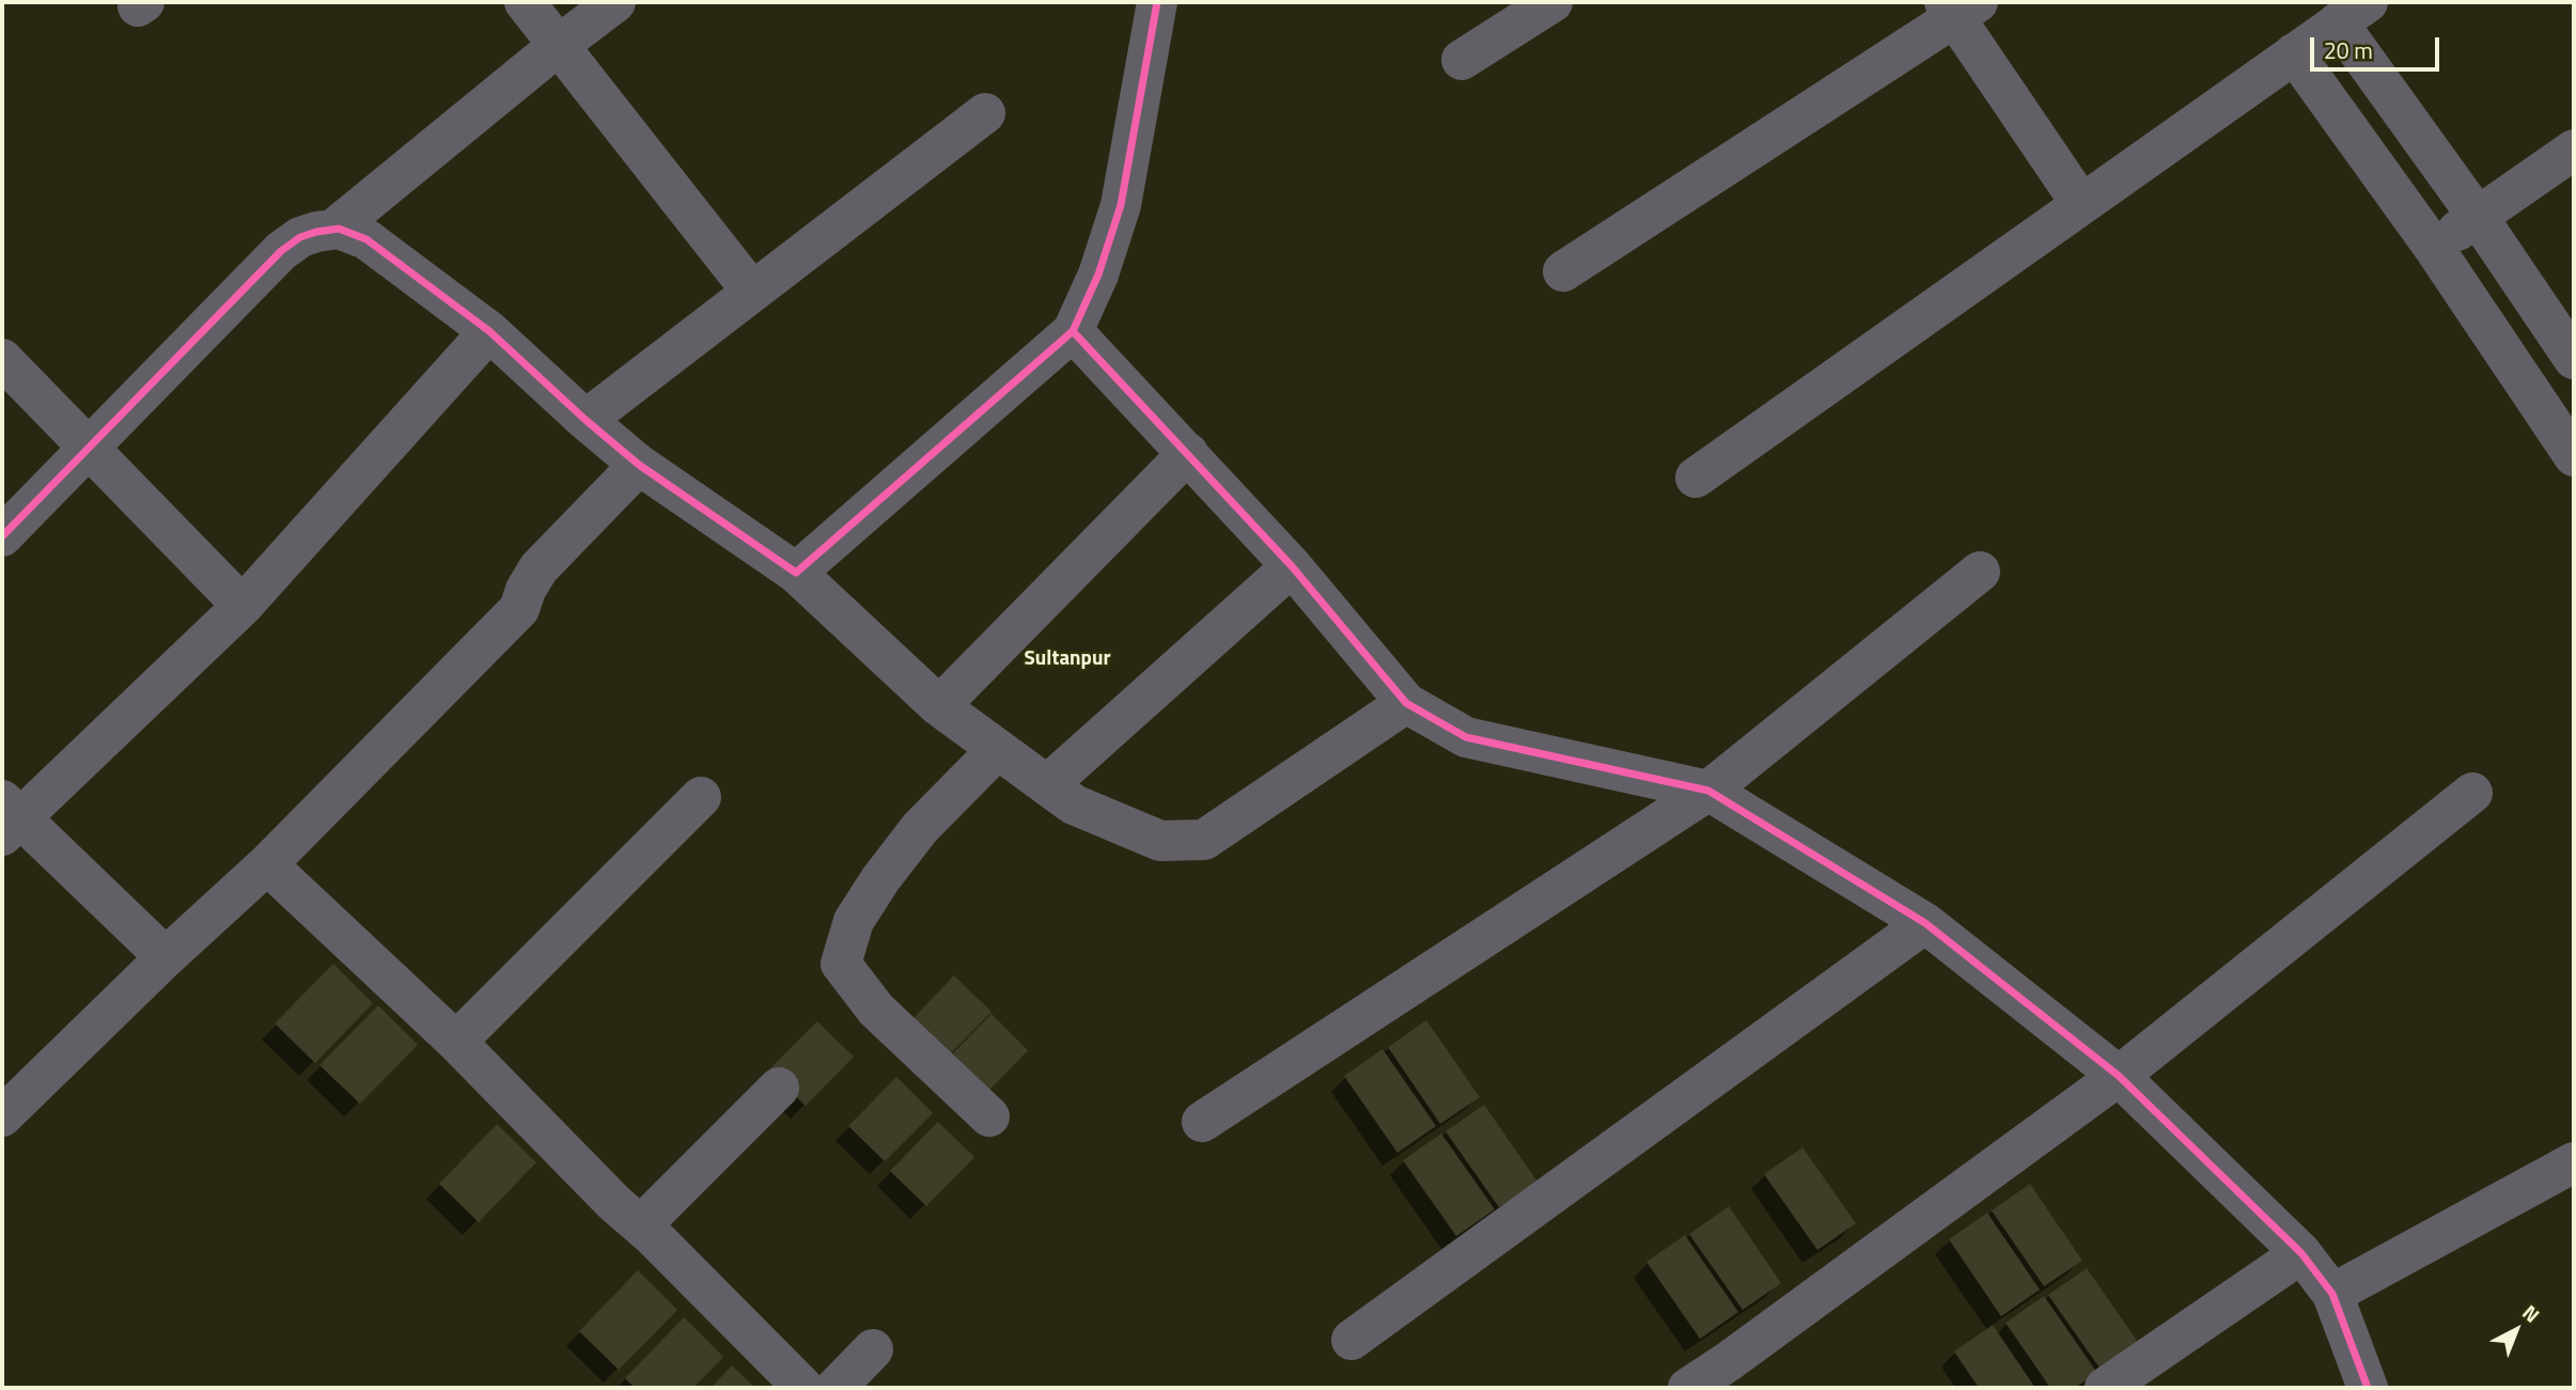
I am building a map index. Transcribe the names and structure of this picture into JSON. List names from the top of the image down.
{
  "districts": ["Sultanpur"],
  "scale_bar": "20 m",
  "north": "top right"
}
